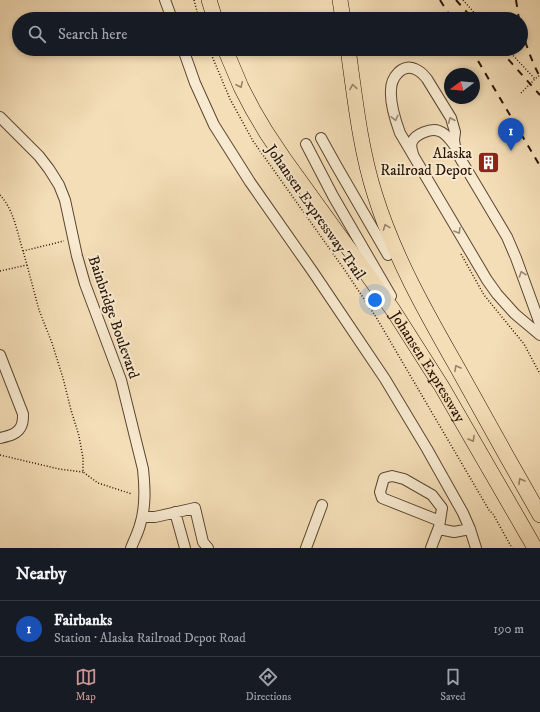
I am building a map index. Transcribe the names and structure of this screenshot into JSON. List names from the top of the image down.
{
  "streets": {
    "highway": ["Johansen Expressway"],
    "street": ["Bainbridge Boulevard"],
    "path": ["Johansen Expressway Trail"]
  },
  "places": {
    "building": ["Alaska Railroad Depot"]
  },
  "north": "left",
  "page": {
    "search": "Search here",
    "pins": "1",
    "heading": "Nearby",
    "list": [
      {
        "mark": "1",
        "name": "Fairbanks",
        "note": "Station · Alaska Railroad Depot Road",
        "value": "190 m"
      }
    ],
    "nav": ["Map", "Directions", "Saved"]
  }
}
